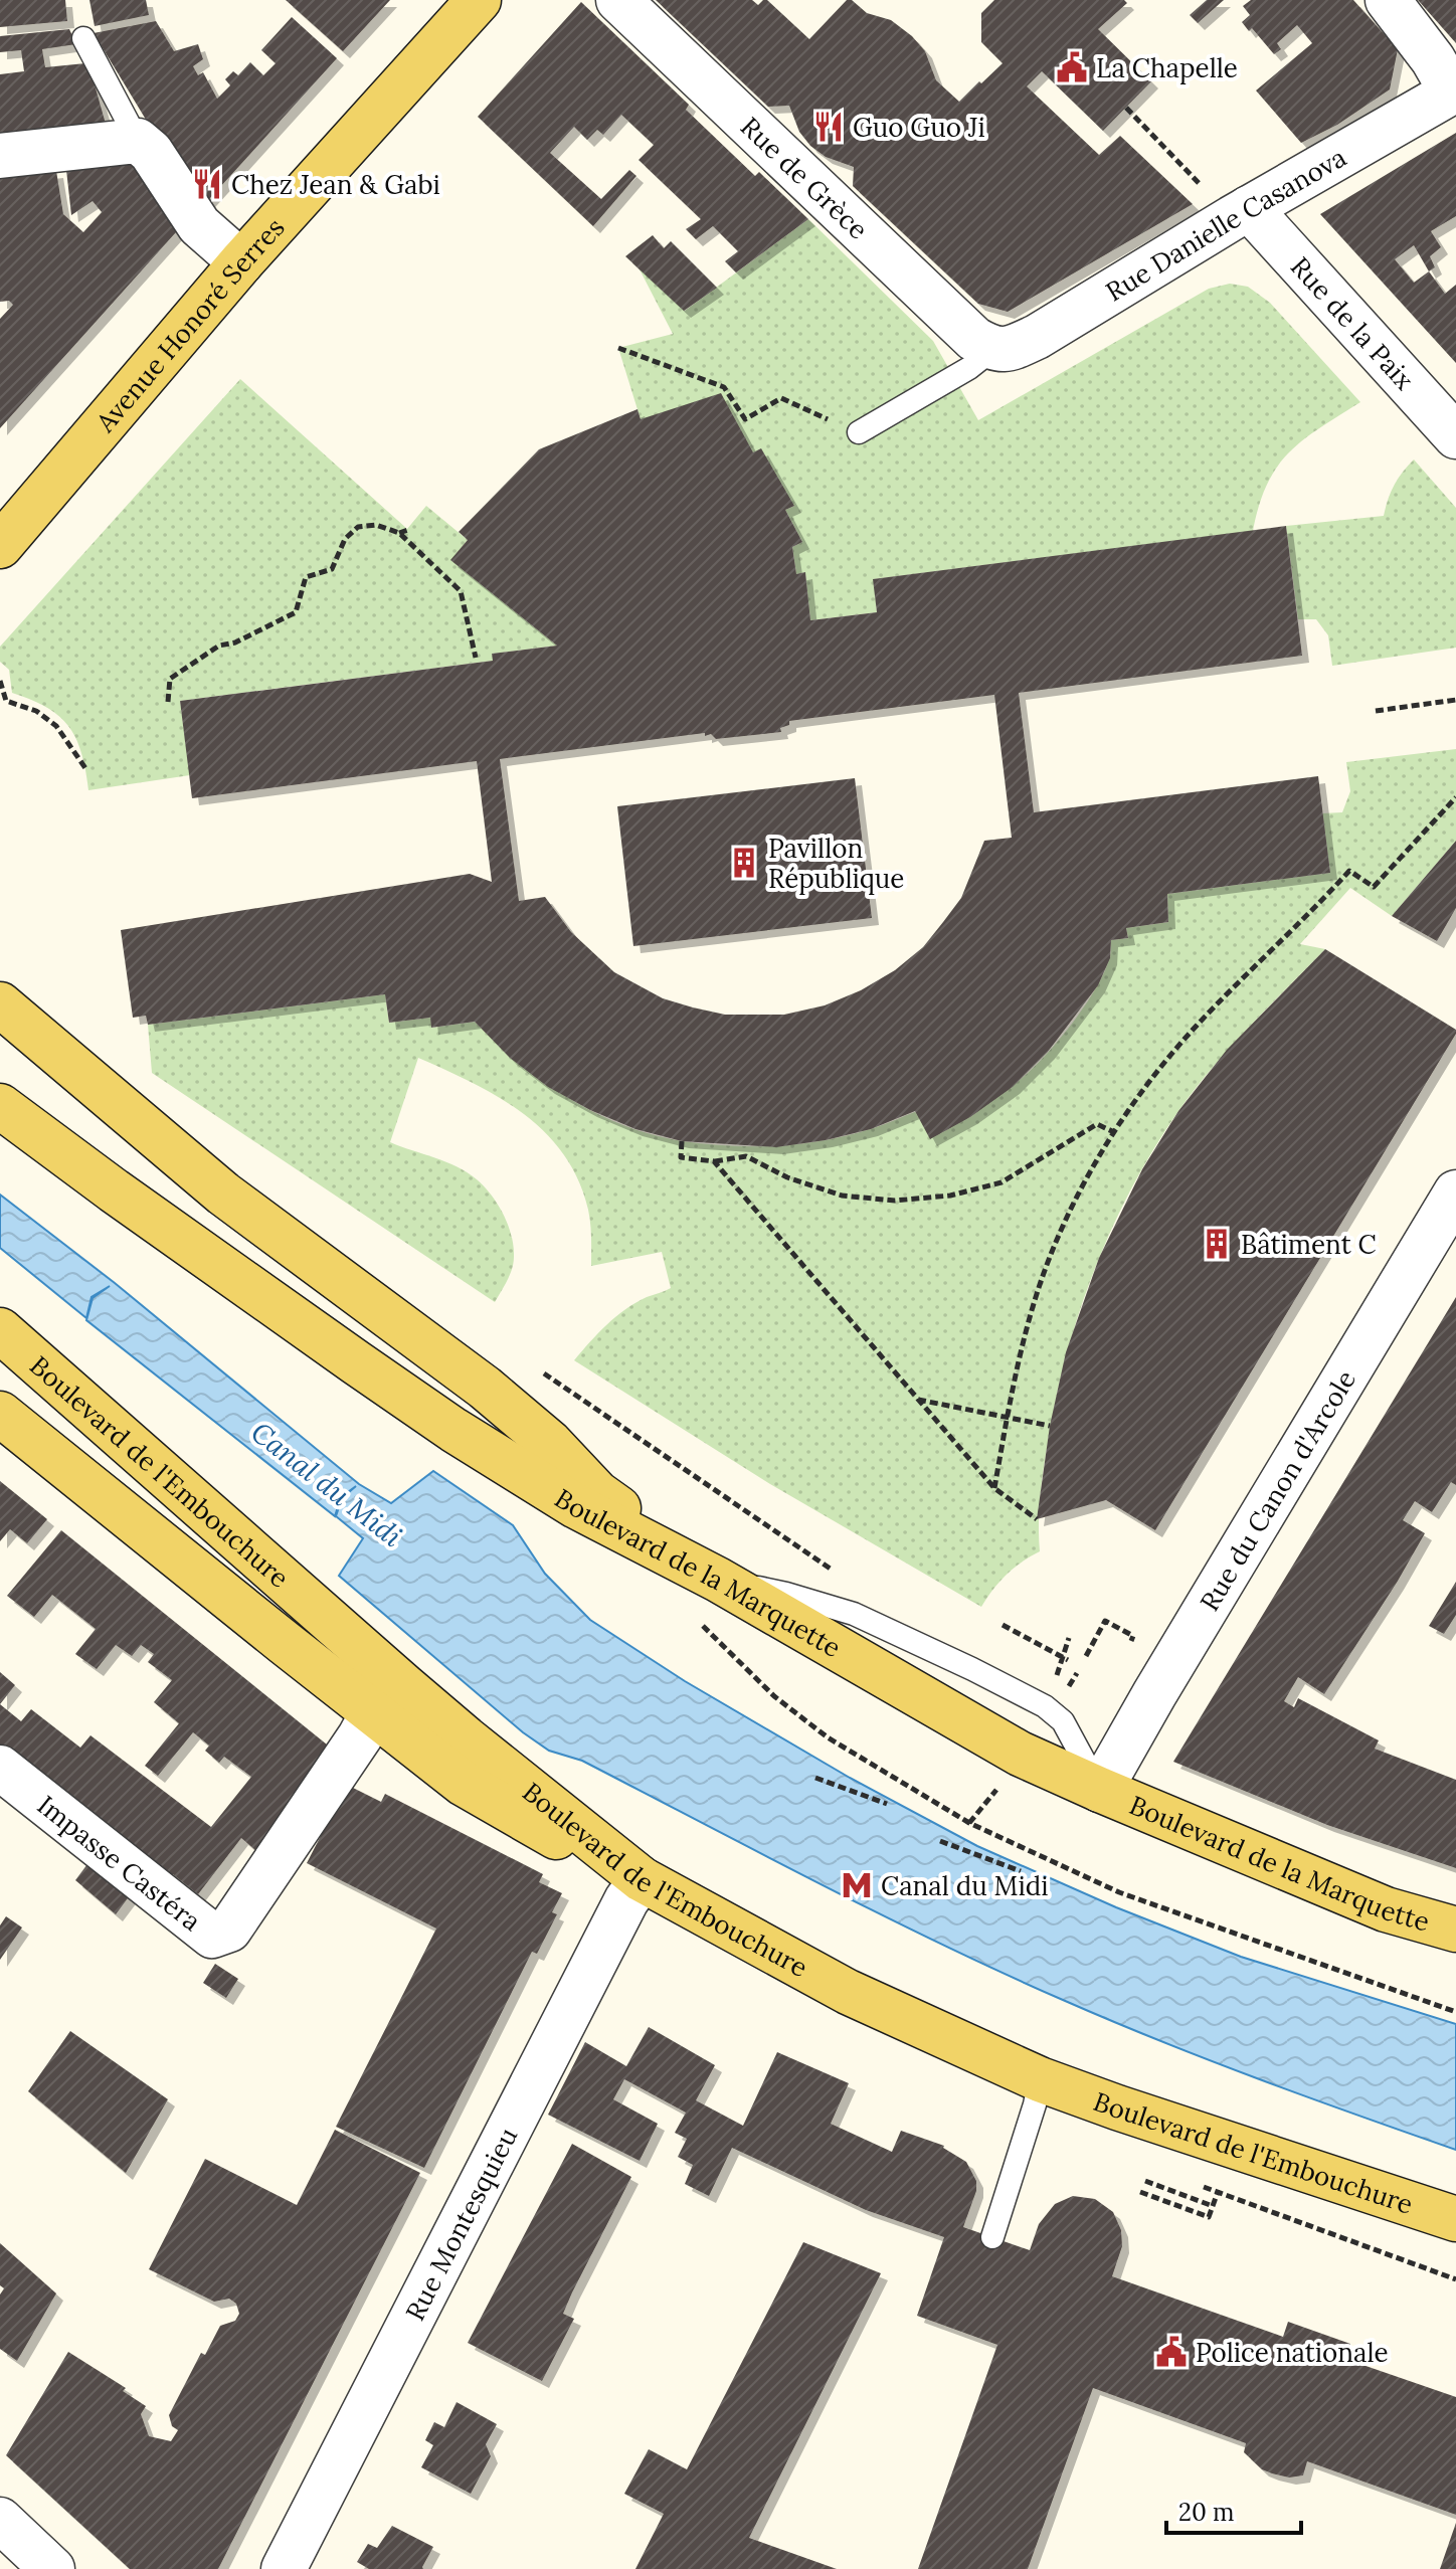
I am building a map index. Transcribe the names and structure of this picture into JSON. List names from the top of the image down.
{
  "streets": {
    "main road": ["Avenue Honoré Serres", "Boulevard de l'Embouchure", "Boulevard de la Marquette"],
    "street": [
      "Rue de Grèce",
      "Rue Danielle Casanova",
      "Rue de la Paix",
      "Rue du Canon d'Arcole",
      "Impasse Castéra",
      "Rue Montesquieu"
    ]
  },
  "crossings": [
    ["Rue de Grèce", "Rue Danielle Casanova"],
    ["Rue Danielle Casanova", "Rue de la Paix"],
    ["Boulevard de l'Embouchure", "Rue Montesquieu"],
    ["Rue du Canon d'Arcole", "Boulevard de la Marquette"]
  ],
  "water": ["Canal du Midi"],
  "places": {
    "public building": ["La Chapelle", "Police nationale"],
    "restaurant": ["Guo Guo Ji", "Chez Jean & Gabi"],
    "building": ["Pavillon République", "Bâtiment C"],
    "metro station": ["Canal du Midi"]
  },
  "scale_bar": "20 m"
}
